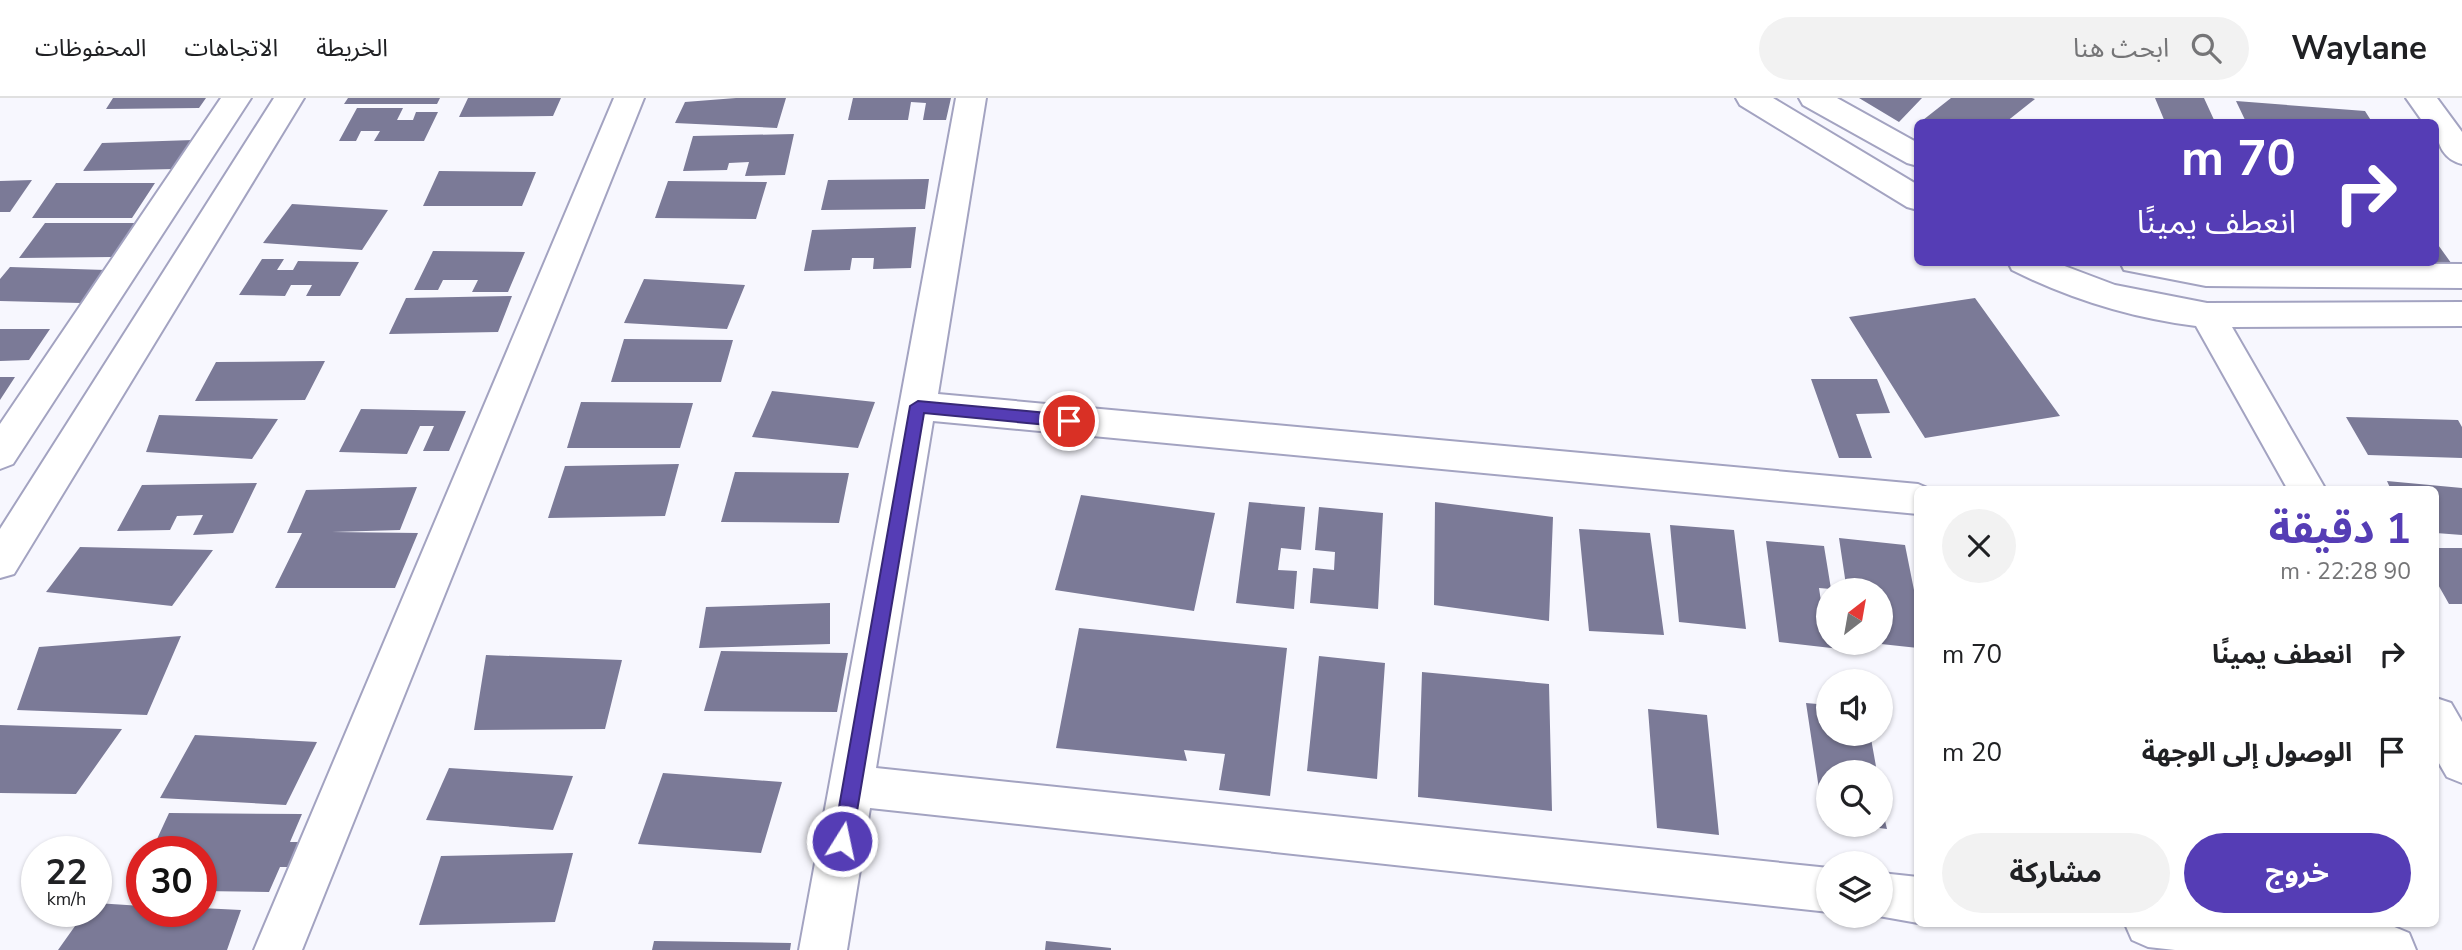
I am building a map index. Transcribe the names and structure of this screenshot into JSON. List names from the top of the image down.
{
  "north": "top right",
  "page": {
    "header": "Waylane",
    "search": "ابحث هنا",
    "nav": ["الخريطة", "الاتجاهات", "المحفوظات"],
    "turn": ["70 m", "انعطف يمينًا"],
    "heading": ["1 دقيقة", "90 m · 22:28"],
    "list": [
      {
        "name": "انعطف يمينًا",
        "value": "70 m"
      },
      {
        "name": "الوصول إلى الوجهة",
        "value": "20 m"
      }
    ],
    "buttons": ["خروج", "مشاركة"],
    "speed": "22 km/h",
    "limit": "30"
  }
}
